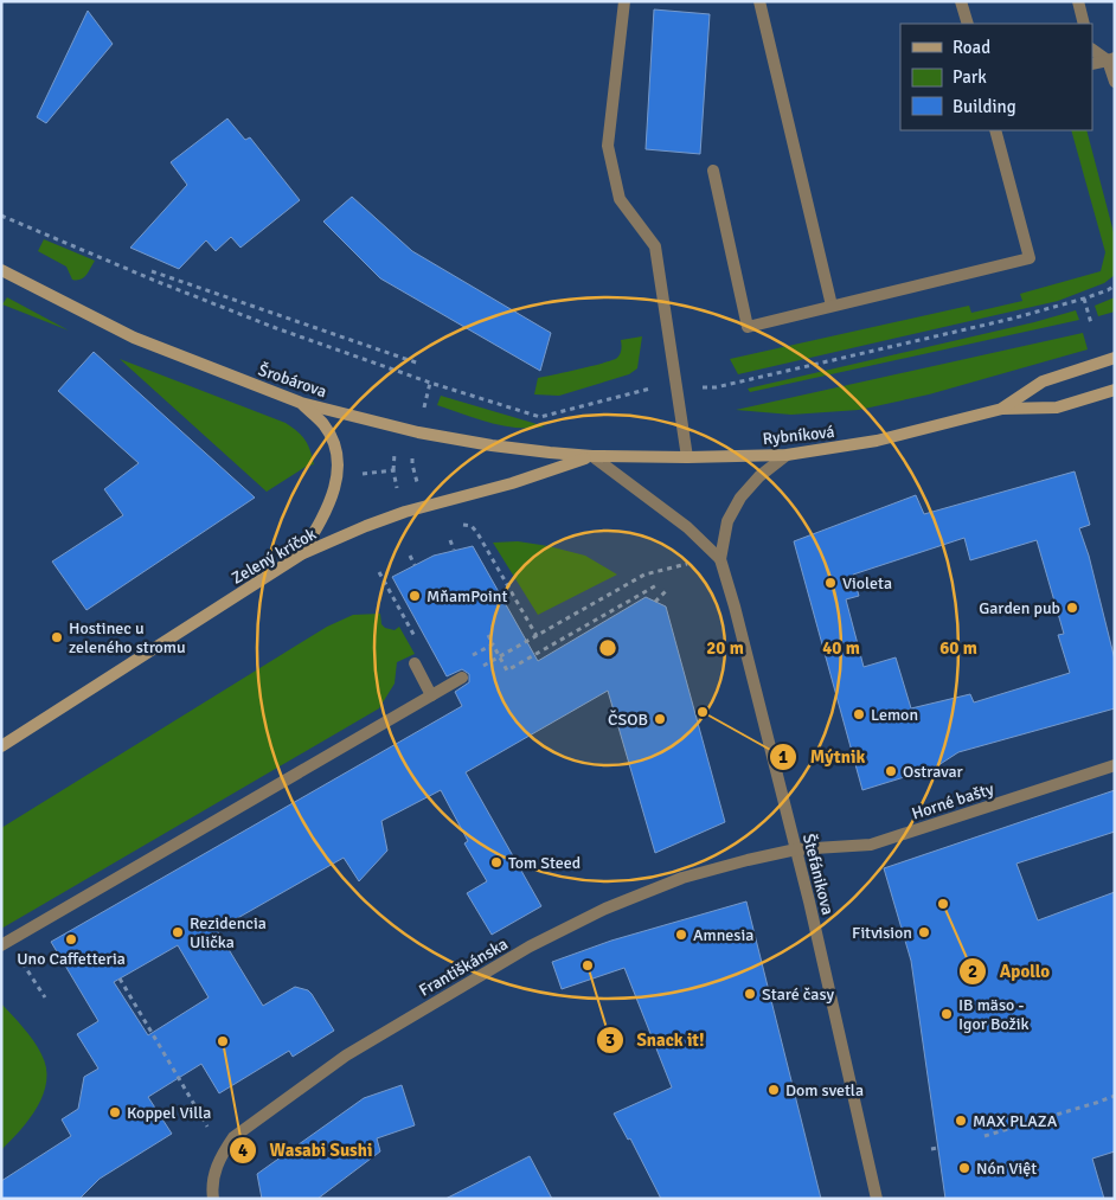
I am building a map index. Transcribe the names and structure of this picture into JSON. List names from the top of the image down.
{
  "streets": {
    "street": [
      "Šrobárova",
      "Rybníková",
      "Zelený kríčok",
      "Horné bašty",
      "Štefánikova",
      "Františkánska"
    ]
  },
  "crossings": [
    ["Šrobárova", "Rybníková"],
    ["Šrobárova", "Zelený kríčok"],
    ["Šrobárova", "Štefánikova"],
    ["Rybníková", "Zelený kríčok"],
    ["Rybníková", "Štefánikova"],
    ["Zelený kríčok", "Štefánikova"],
    ["Horné bašty", "Štefánikova"],
    ["Horné bašty", "Františkánska"],
    ["Štefánikova", "Františkánska"]
  ],
  "places": [
    "Violeta",
    "MňamPoint",
    "Garden pub",
    "Hostinec u zeleného stromu",
    "Mýtnik",
    "Lemon",
    "ČSOB",
    "Ostravar",
    "Tom Steed",
    "Apollo",
    "Rezidencia Ulička",
    "Fitvision",
    "Amnesia",
    "Uno Caffetteria",
    "Snack it!",
    "Staré časy",
    "IB mäso - Igor Božik",
    "Wasabi Sushi",
    "Dom svetla",
    "Koppel Villa",
    "MAX PLAZA",
    "Nón Việt"
  ],
  "legend": ["Road", "Park", "Building"],
  "rings": ["20 m", "40 m", "60 m"]
}
